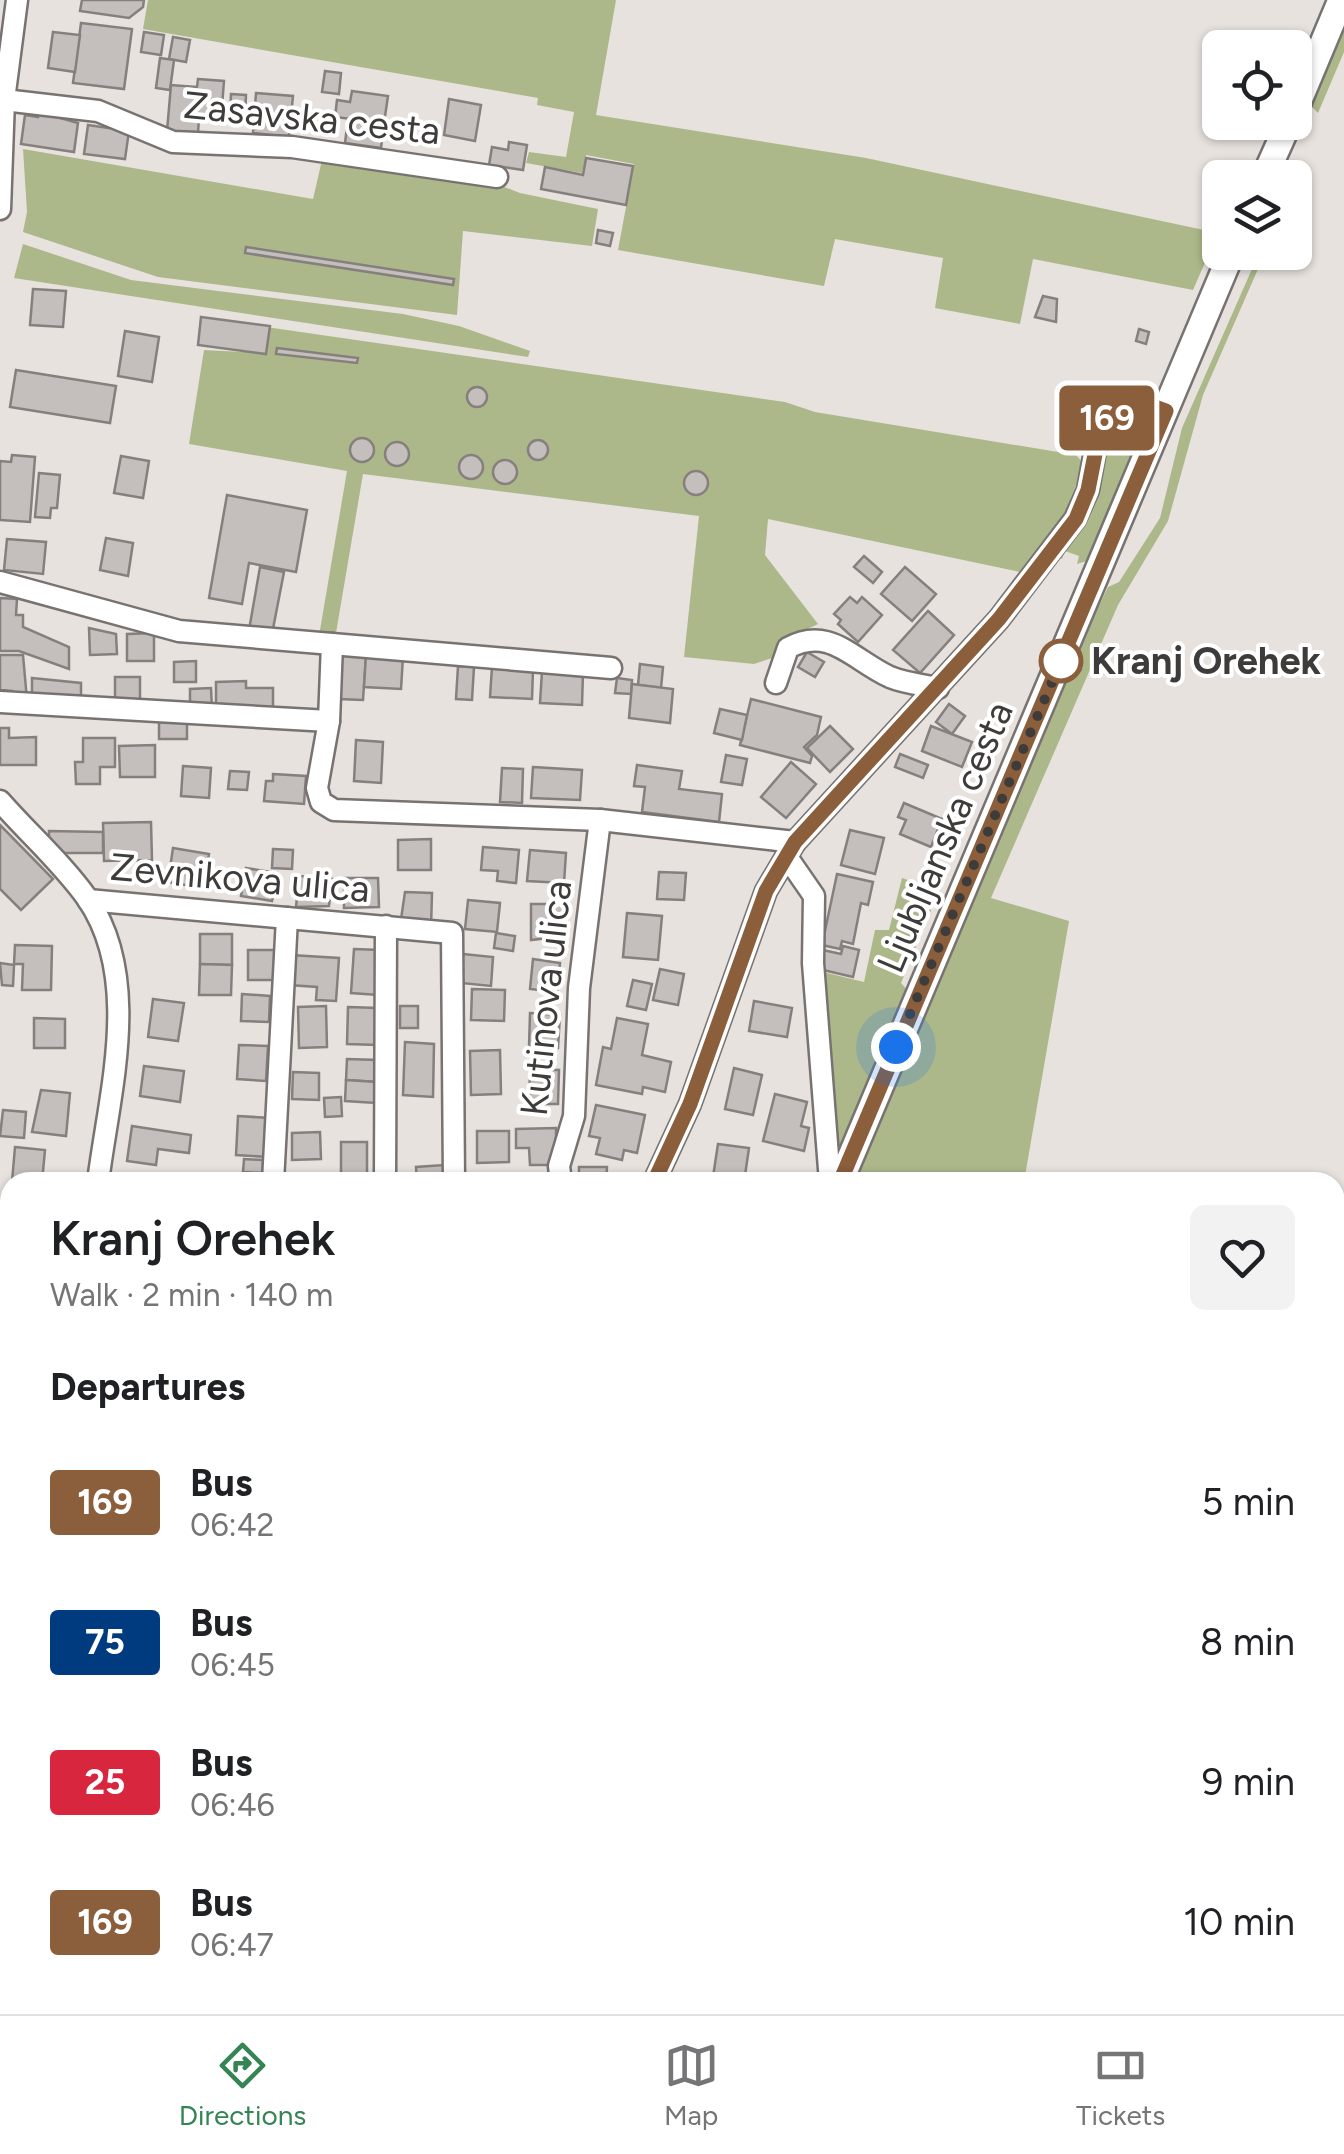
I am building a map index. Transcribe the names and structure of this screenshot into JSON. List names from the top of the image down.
{
  "streets": {
    "main road": ["Ljubljanska cesta"],
    "street": ["Zasavska cesta", "Zevnikova ulica", "Kutinova ulica"]
  },
  "places": ["Kranj Orehek"],
  "lines": ["bus line 169"],
  "page": {
    "on_map": "169",
    "heading": [
      ["Kranj Orehek", "Walk · 2 min · 140 m"],
      "Departures"
    ],
    "list": [
      {
        "mark": "169",
        "name": "Bus",
        "note": "06:42",
        "value": "5 min"
      },
      {
        "mark": "75",
        "name": "Bus",
        "note": "06:45",
        "value": "8 min"
      },
      {
        "mark": "25",
        "name": "Bus",
        "note": "06:46",
        "value": "9 min"
      },
      {
        "mark": "169",
        "name": "Bus",
        "note": "06:47",
        "value": "10 min"
      }
    ],
    "tabs": ["Directions", "Map", "Tickets"]
  }
}
